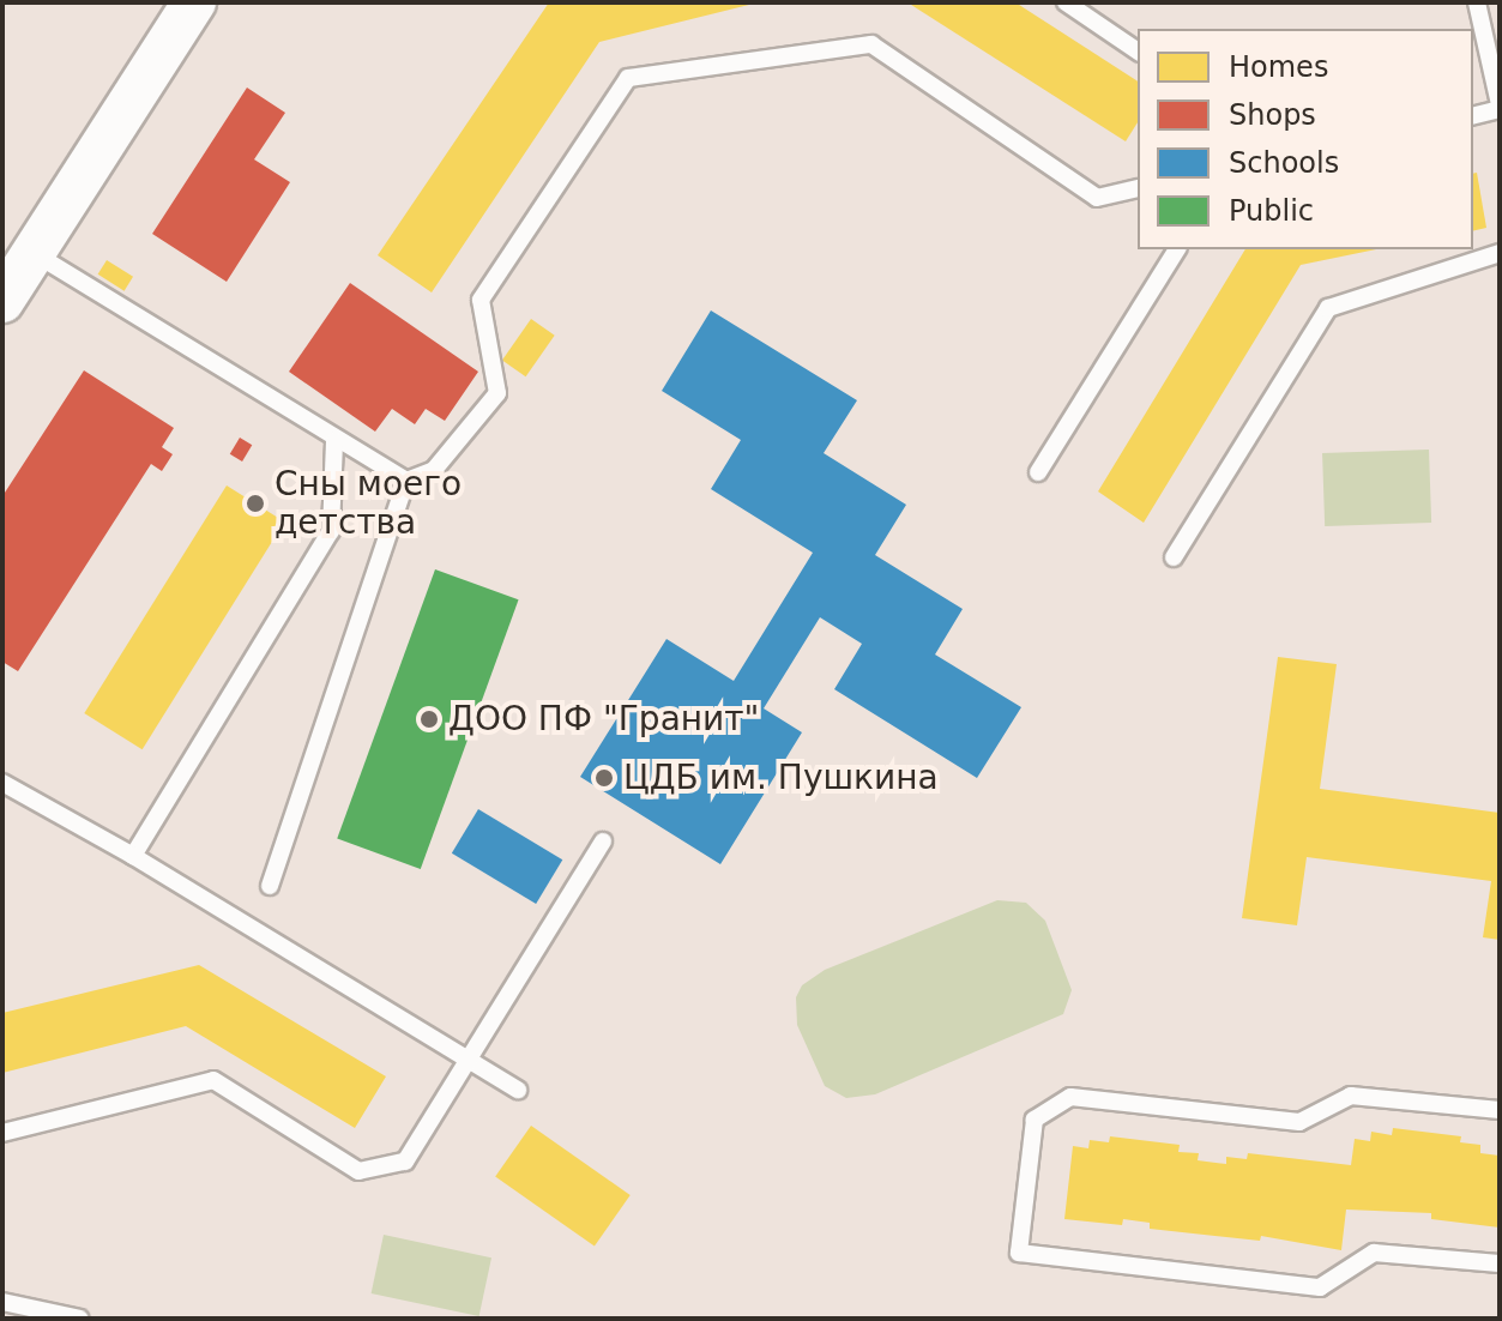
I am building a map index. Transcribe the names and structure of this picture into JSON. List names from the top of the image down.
{
  "places": ["Сны моего детства", "ДОО ПФ \"Гранит\"", "ЦДБ им. Пушкина"],
  "legend": [
    "Homes",
    "Shops",
    "Schools",
    "Public"
  ]
}
